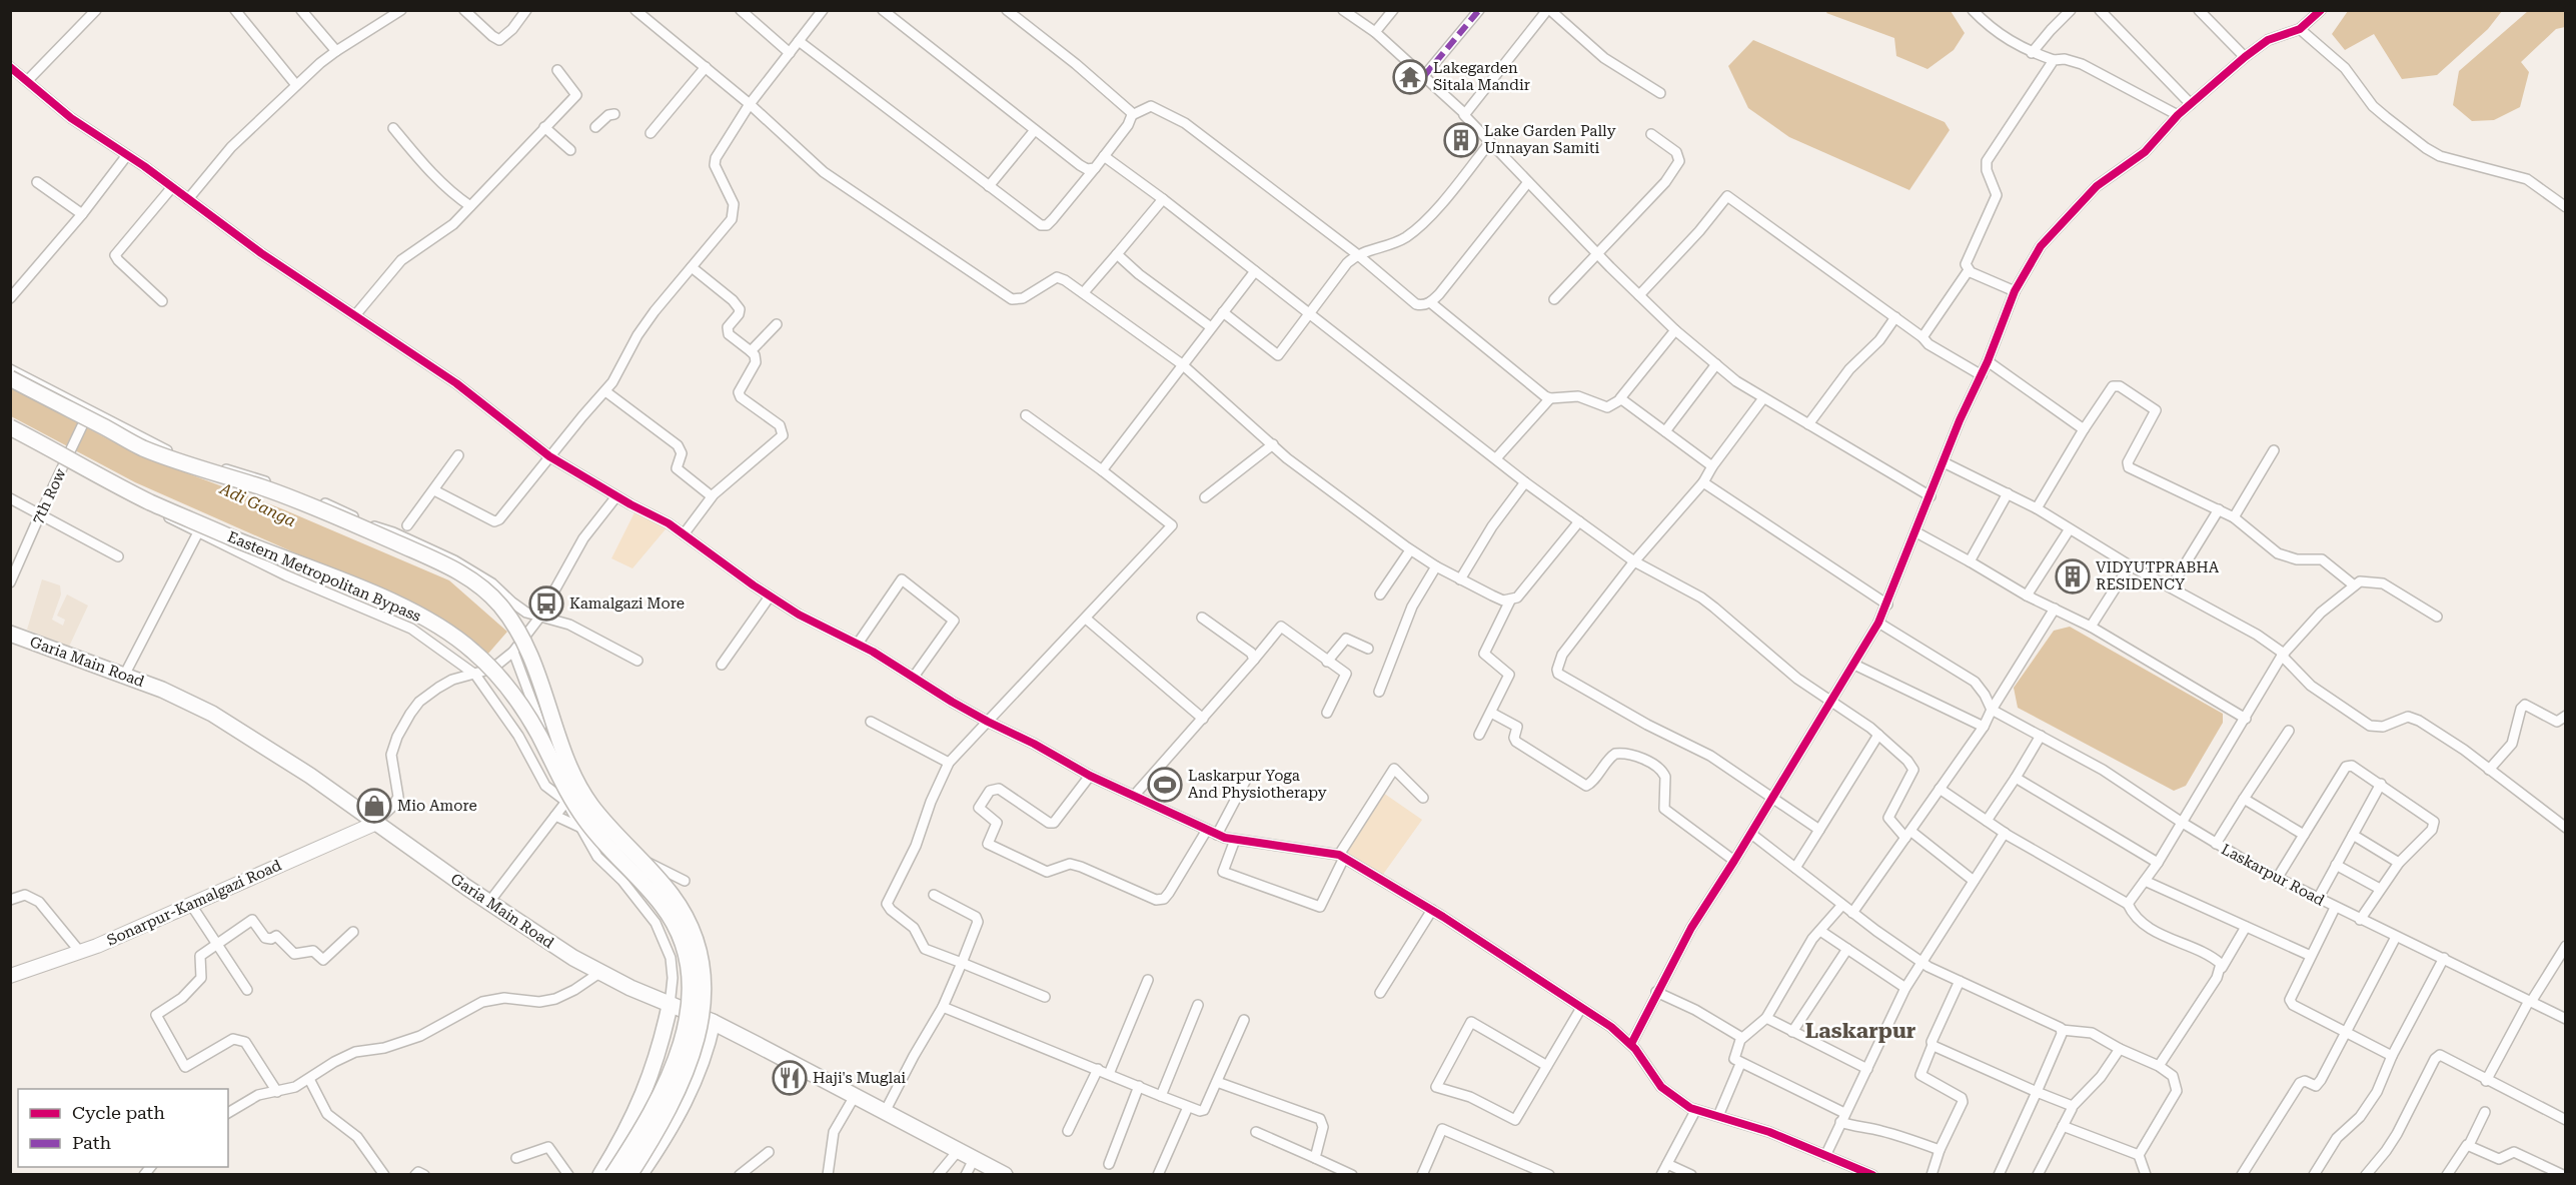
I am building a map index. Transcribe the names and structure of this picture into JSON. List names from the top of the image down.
{
  "streets": {
    "main road": ["Eastern Metropolitan Bypass", "Garia Main Road", "Sonarpur-Kamalgazi Road"],
    "street": ["7th Row", "Laskarpur Road"]
  },
  "crossings": [
    ["Garia Main Road", "Sonarpur-Kamalgazi Road"]
  ],
  "districts": ["Laskarpur"],
  "water": ["Adi Ganga"],
  "places": {
    "temple": ["Lakegarden Sitala Mandir"],
    "building": ["Lake Garden Pally Unnayan Samiti", "VIDYUTPRABHA RESIDENCY"],
    "bus stop": ["Kamalgazi More"],
    "sports": ["Laskarpur Yoga And Physiotherapy"],
    "shop": ["Mio Amore"],
    "restaurant": ["Haji's Muglai"]
  },
  "legend": ["Cycle path", "Path"]
}
